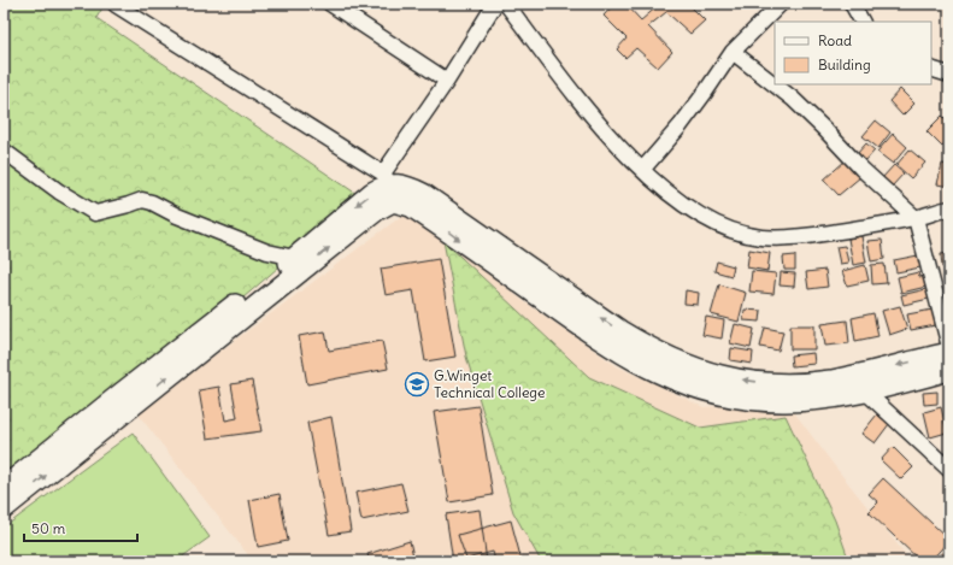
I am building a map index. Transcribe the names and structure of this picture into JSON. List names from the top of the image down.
{
  "places": {
    "school or university": ["G.Winget Technical College"]
  },
  "legend": ["Road", "Building"],
  "scale_bar": "50 m"
}
